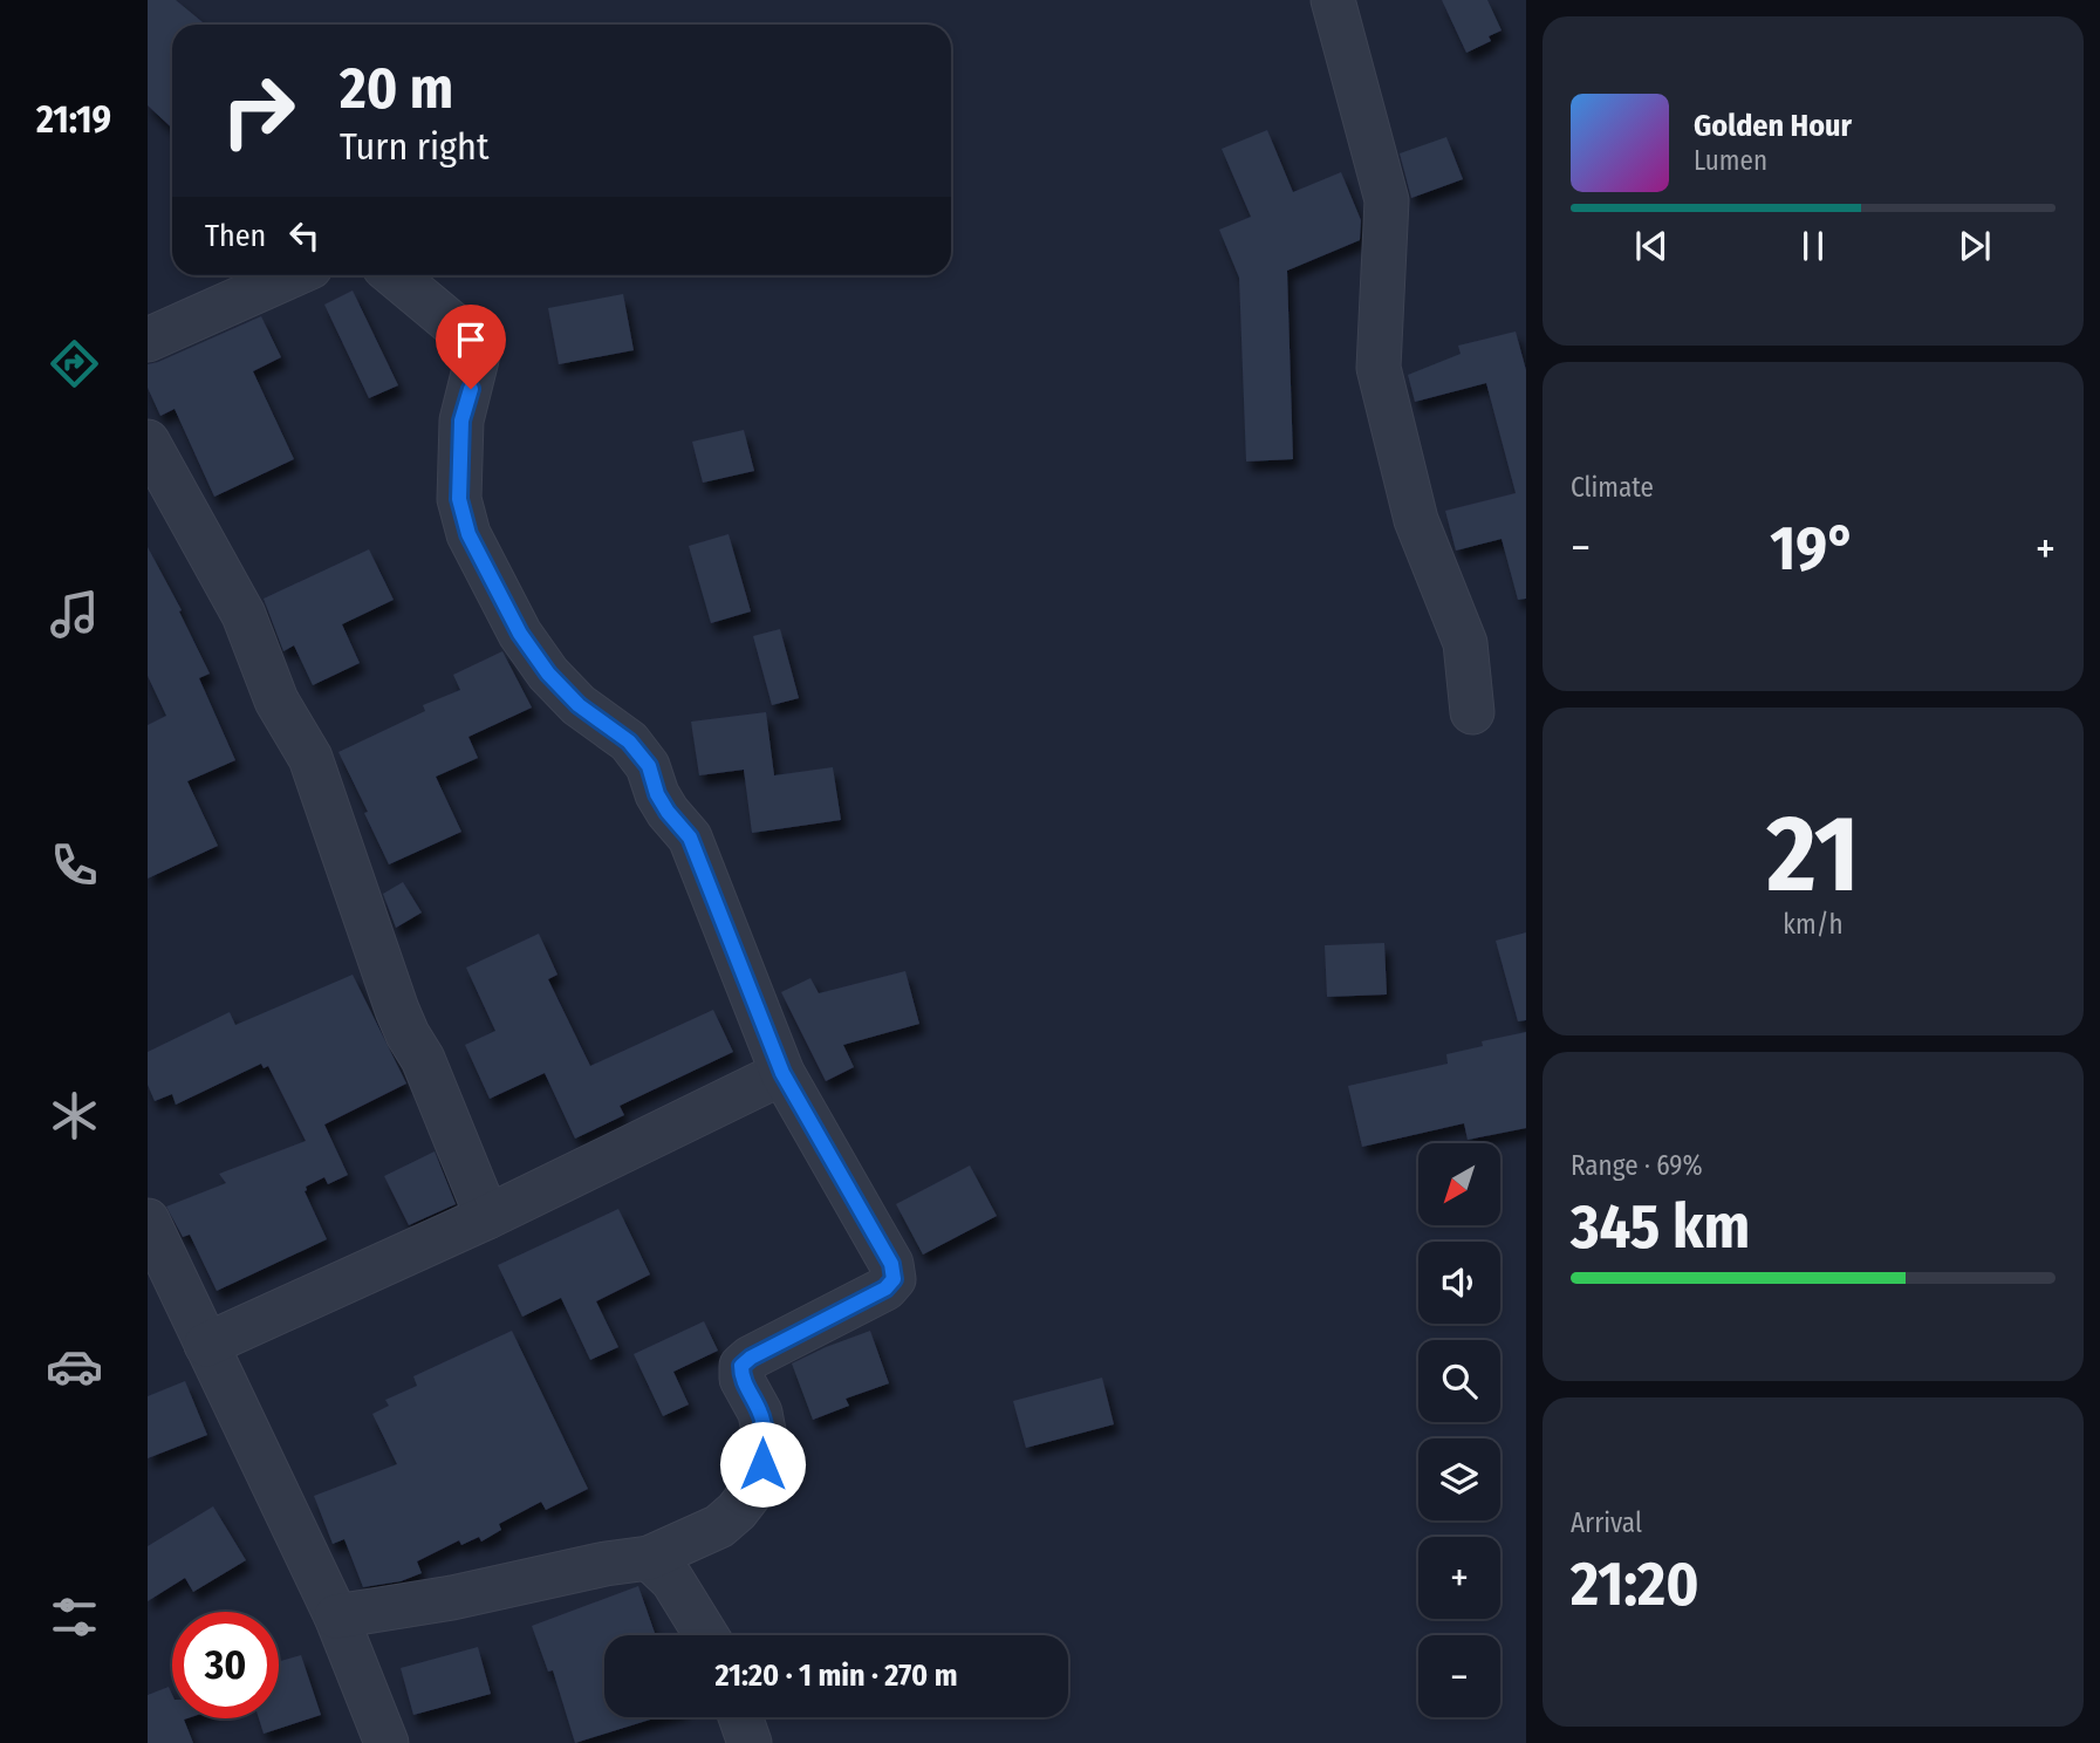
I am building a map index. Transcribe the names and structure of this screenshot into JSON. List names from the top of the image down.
{
  "north": "bottom left",
  "page": {
    "tabs": "21:19",
    "turn": ["20 m", "Turn right"],
    "song": ["Golden Hour", "Lumen"],
    "then": "Then",
    "tile": [
      "Climate",
      ["21", "km/h"],
      ["Range · 69%", "345 km"],
      ["Arrival", "21:20"]
    ],
    "heat": ["−", "19°", "+"],
    "map_buttons": ["+", "−"],
    "limit": "30",
    "trip": "21:20 · 1 min · 270 m"
  }
}
